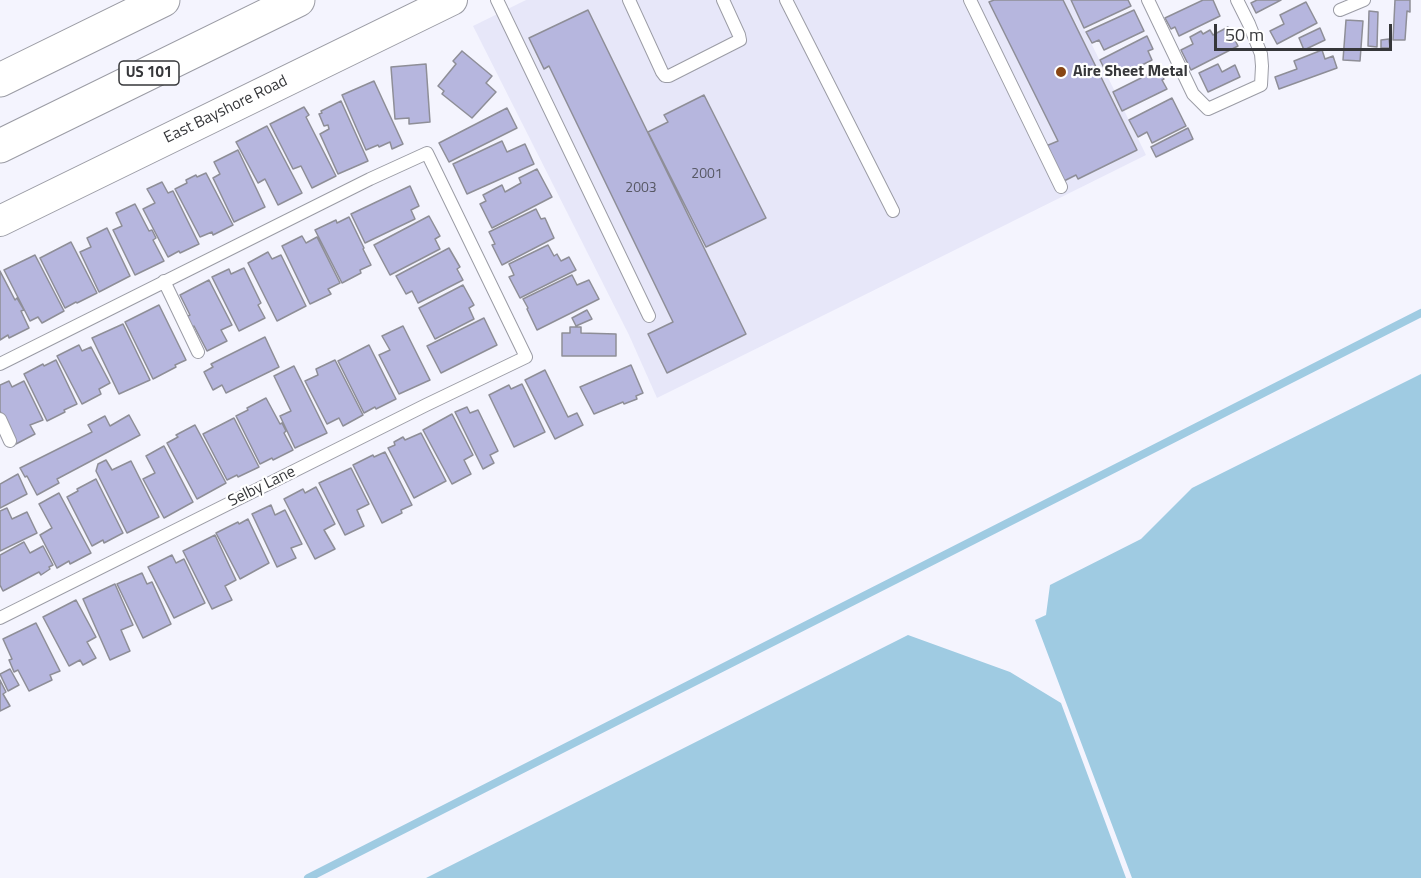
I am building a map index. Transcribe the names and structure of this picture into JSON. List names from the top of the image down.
{
  "streets": {
    "highway": ["US 101"],
    "street": ["East Bayshore Road"],
    "lane": ["Selby Lane"]
  },
  "places": ["Aire Sheet Metal"],
  "house_numbers": ["2001", "2003"],
  "scale_bar": "50 m"
}
